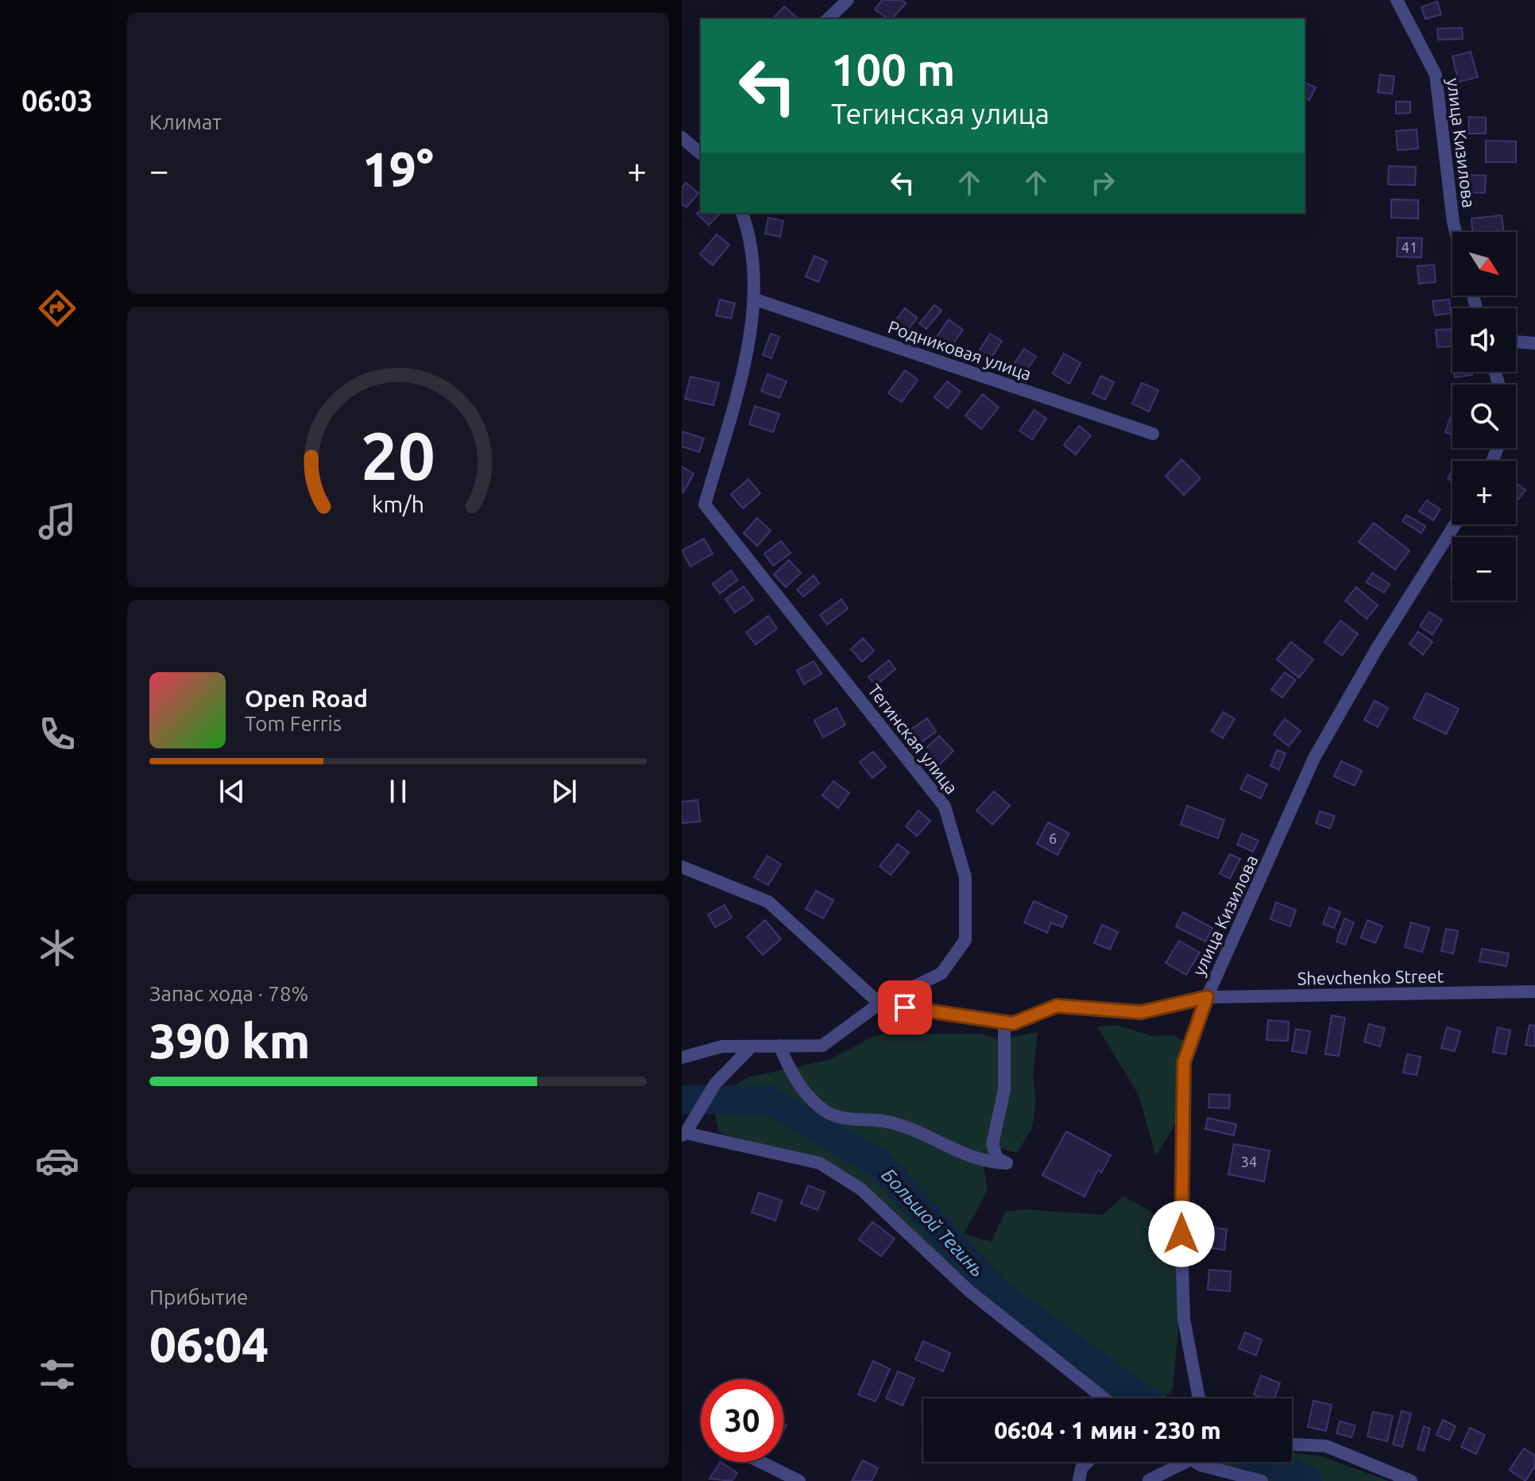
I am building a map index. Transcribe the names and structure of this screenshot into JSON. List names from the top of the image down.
{
  "streets": {
    "street": [
      "улица Кизилова",
      "Родниковая улица",
      "Тегинская улица",
      "Shevchenko Street"
    ]
  },
  "crossings": [
    ["улица Кизилова", "Shevchenko Street"],
    ["Родниковая улица", "Тегинская улица"]
  ],
  "water": ["Большой Тегинь"],
  "house_numbers": ["41", "6", "34"],
  "north": "bottom right",
  "page": {
    "tabs": "06:03",
    "tile": [
      "Климат",
      ["Запас хода · 78%", "390 km"],
      ["Прибытие", "06:04"]
    ],
    "turn": ["100 m", "Тегинская улица"],
    "heat": ["−", "19°", "+"],
    "map_buttons": ["+", "−"],
    "song": ["Open Road", "Tom Ferris"],
    "limit": "30",
    "trip": "06:04 · 1 мин · 230 m",
    "gauge": ["20", "km/h"]
  }
}
